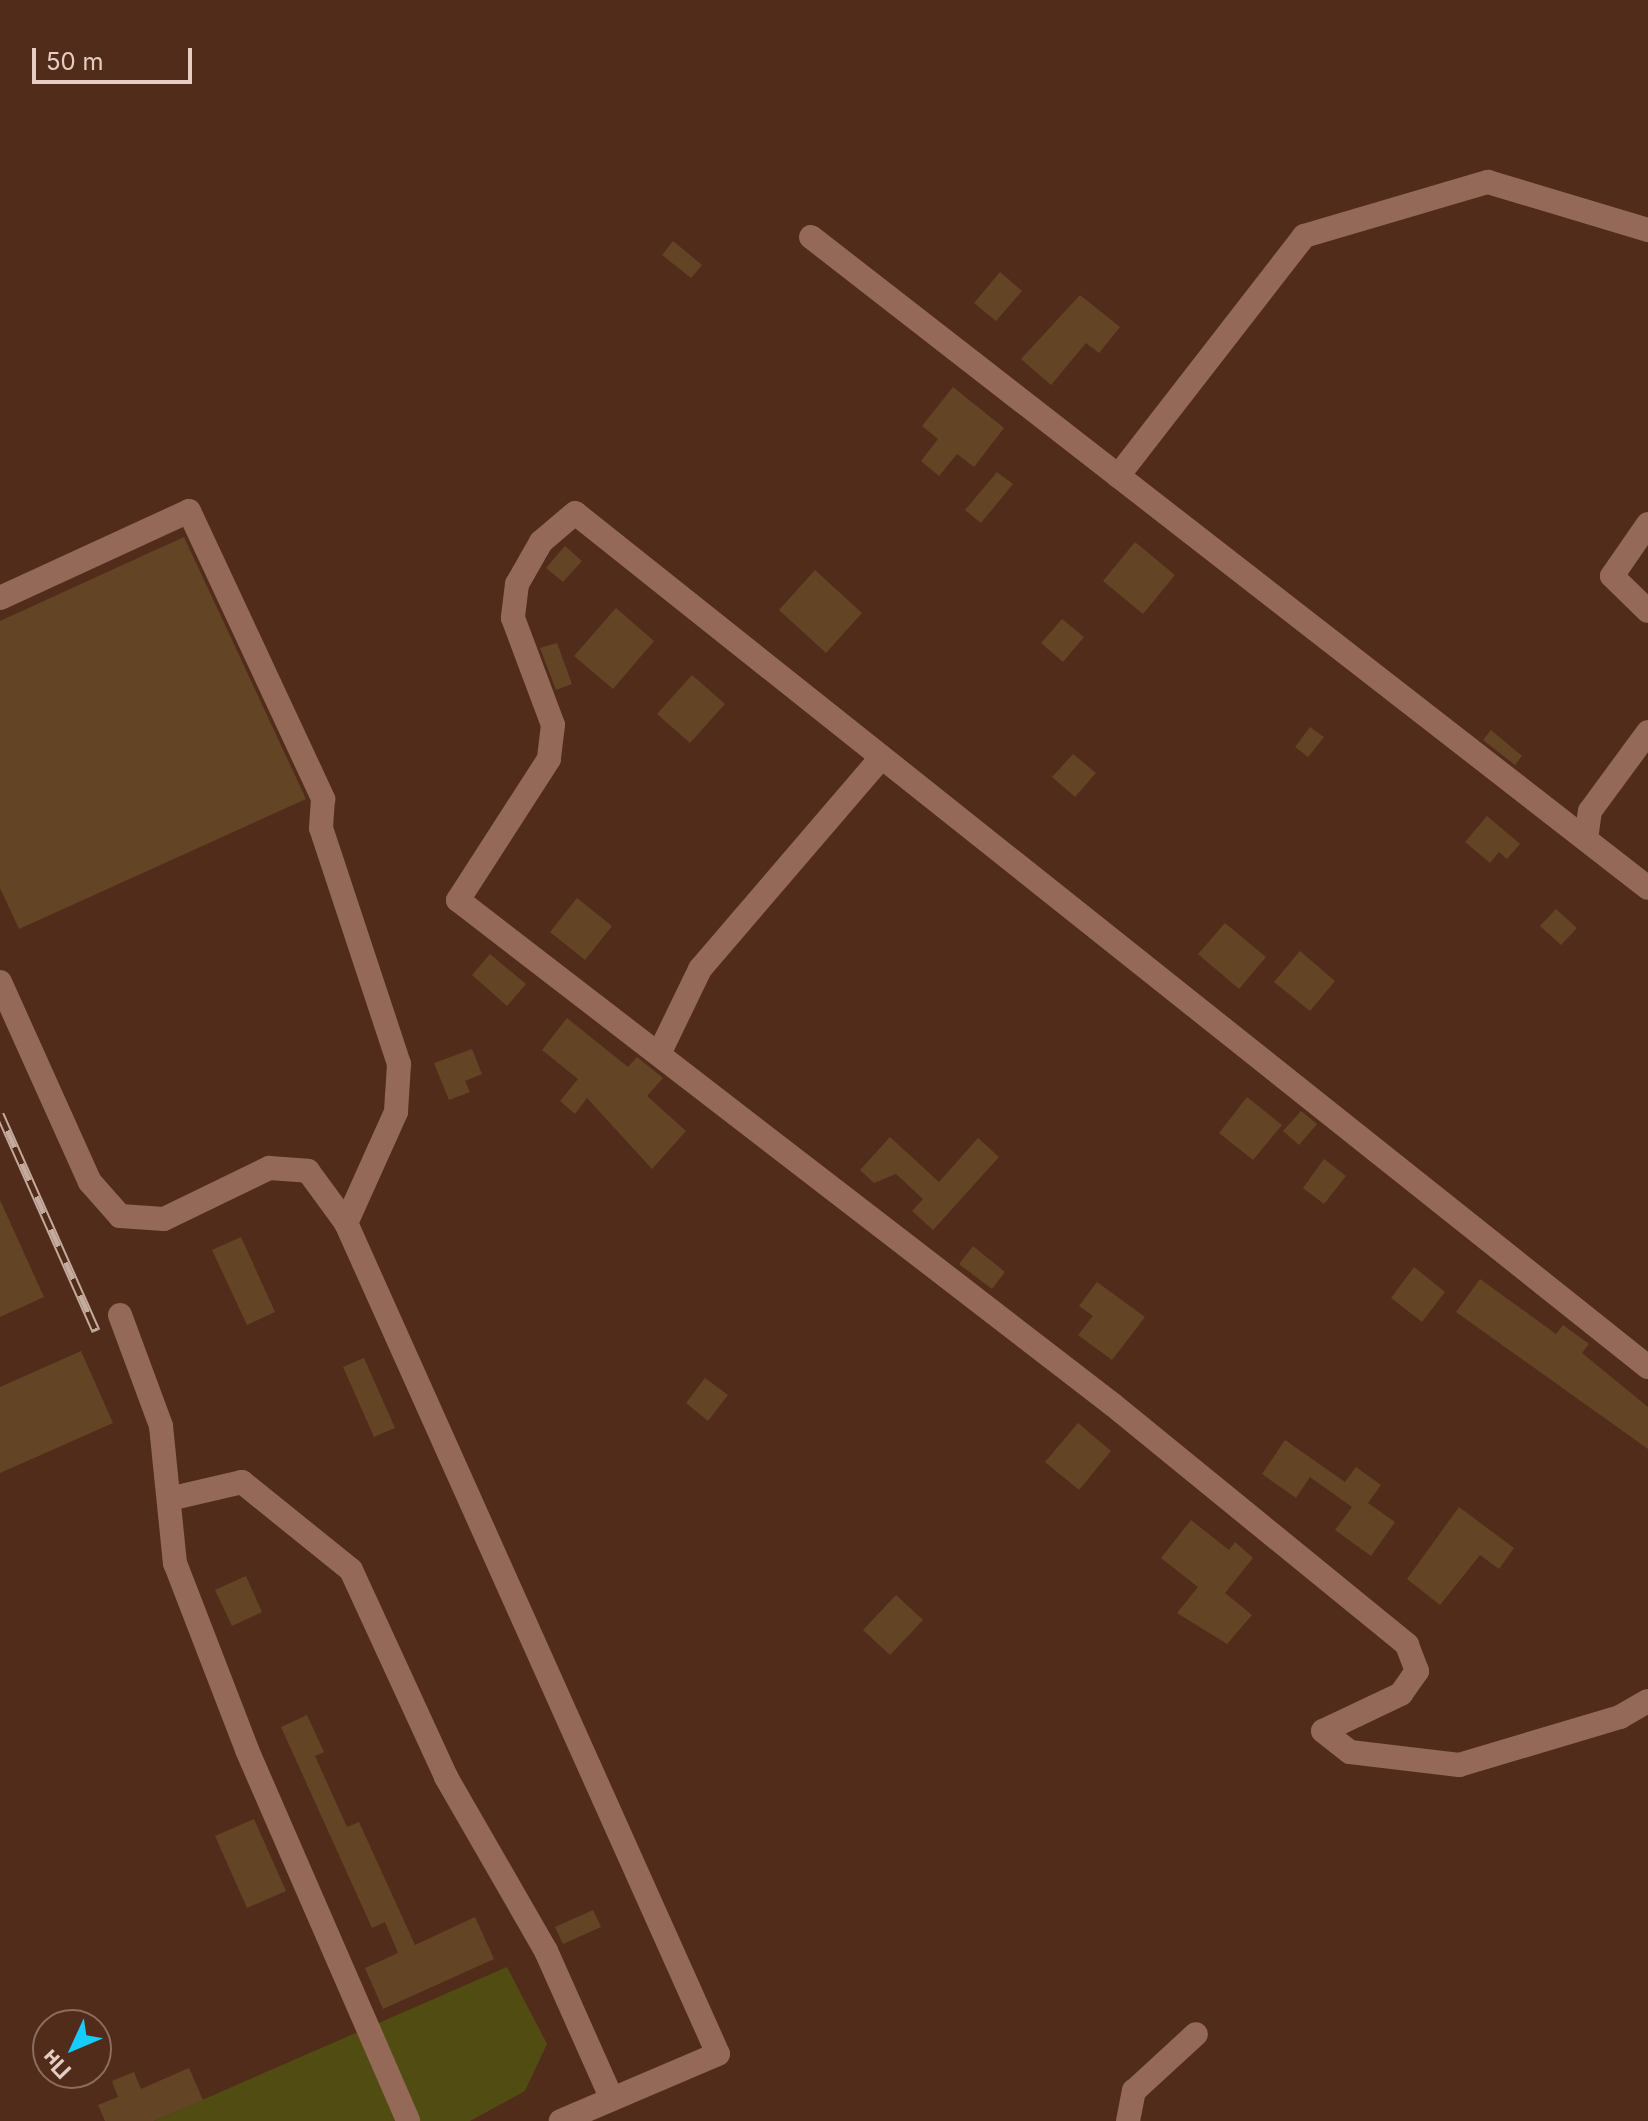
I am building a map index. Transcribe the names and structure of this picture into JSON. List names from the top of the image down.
{
  "scale_bar": "50 m",
  "north": "bottom left"
}
